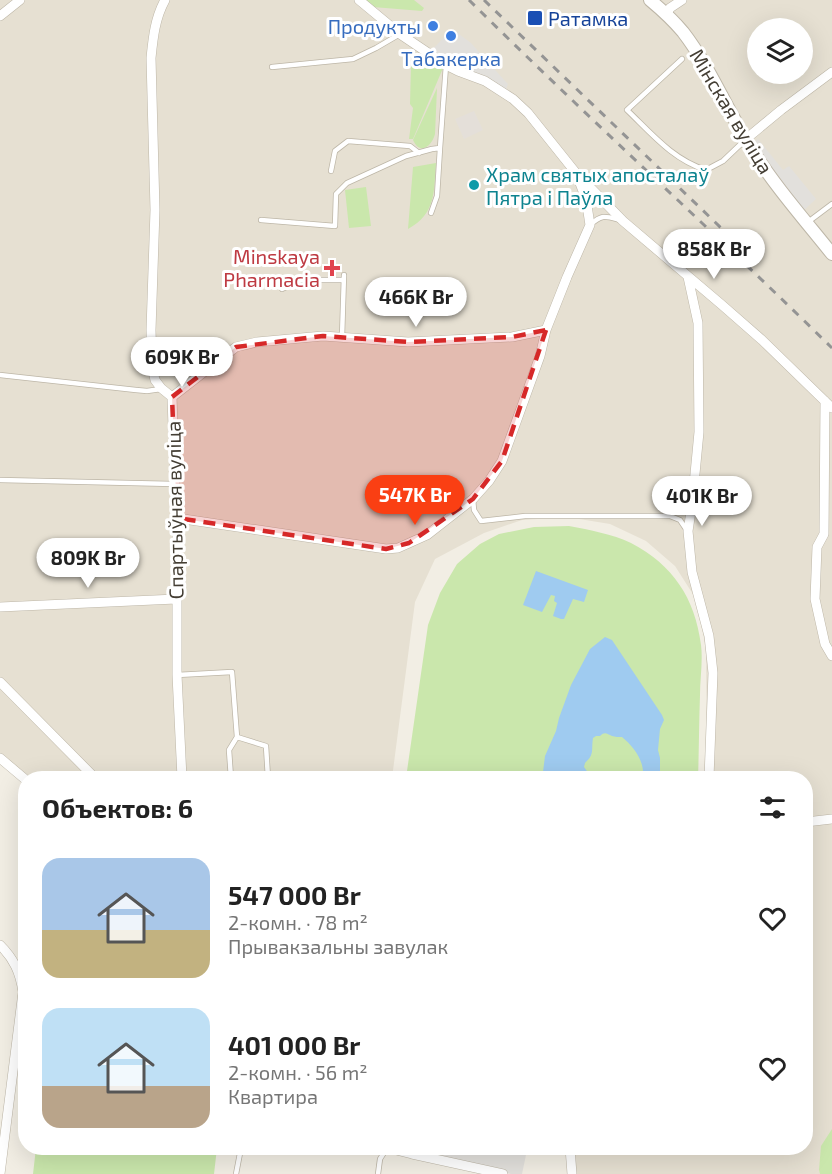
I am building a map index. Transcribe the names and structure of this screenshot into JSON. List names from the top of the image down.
{
  "streets": {
    "street": ["Мінская вуліца", "Спартыўная вуліца"]
  },
  "places": {
    "transit": ["Ратамка"],
    "other": ["Продукты", "Табакерка", "Храм святых апосталаў Пятра і Паўла"],
    "health": ["Minskaya Pharmacia"]
  },
  "page": {
    "price": [
      "858K Br",
      "466K Br",
      "609K Br",
      "547K Br",
      "401K Br",
      "809K Br"
    ],
    "heading": "Объектов: 6",
    "list": [
      {
        "name": "547 000 Br",
        "note": "2-комн. · 78 m² · Прывакзальны завулак"
      },
      {
        "name": "401 000 Br",
        "note": "2-комн. · 56 m² · Квартира"
      }
    ]
  }
}
